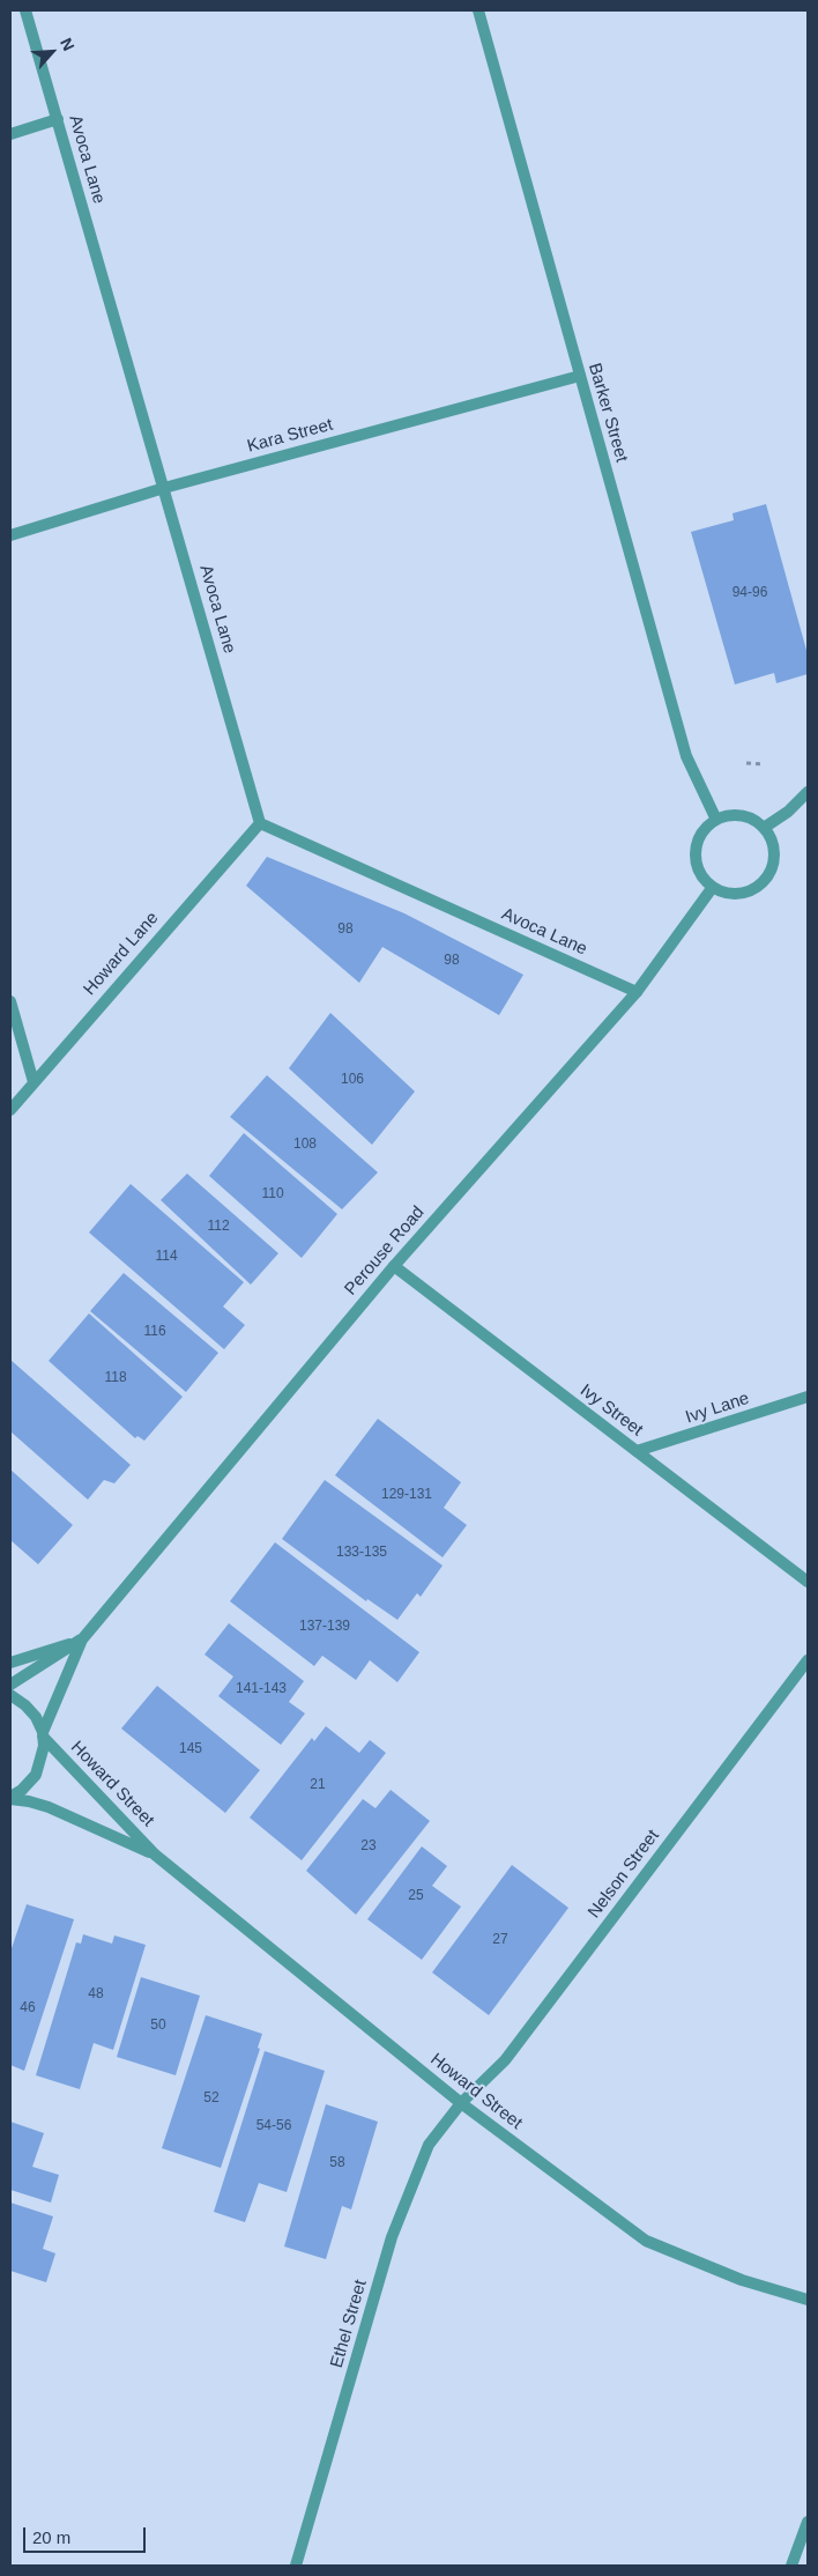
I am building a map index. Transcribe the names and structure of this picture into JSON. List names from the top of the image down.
{
  "streets": {
    "street": [
      "Avoca Lane",
      "Barker Street",
      "Kara Street",
      "Howard Lane",
      "Perouse Road",
      "Ivy Lane",
      "Ivy Street",
      "Howard Street",
      "Nelson Street",
      "Ethel Street"
    ]
  },
  "crossings": [
    ["Avoca Lane", "Kara Street"],
    ["Avoca Lane", "Howard Lane"],
    ["Avoca Lane", "Perouse Road"],
    ["Barker Street", "Kara Street"],
    ["Barker Street", "Perouse Road"],
    ["Perouse Road", "Ivy Street"],
    ["Perouse Road", "Howard Street"],
    ["Ivy Lane", "Ivy Street"],
    ["Howard Street", "Nelson Street"],
    ["Howard Street", "Ethel Street"],
    ["Nelson Street", "Ethel Street"]
  ],
  "house_numbers": [
    "94-96",
    "98",
    "98",
    "106",
    "108",
    "110",
    "112",
    "114",
    "116",
    "118",
    "129-131",
    "133-135",
    "137-139",
    "141-143",
    "145",
    "21",
    "23",
    "25",
    "27",
    "48",
    "46",
    "50",
    "52",
    "54-56",
    "58"
  ],
  "scale_bar": "20 m",
  "north": "top right"
}
